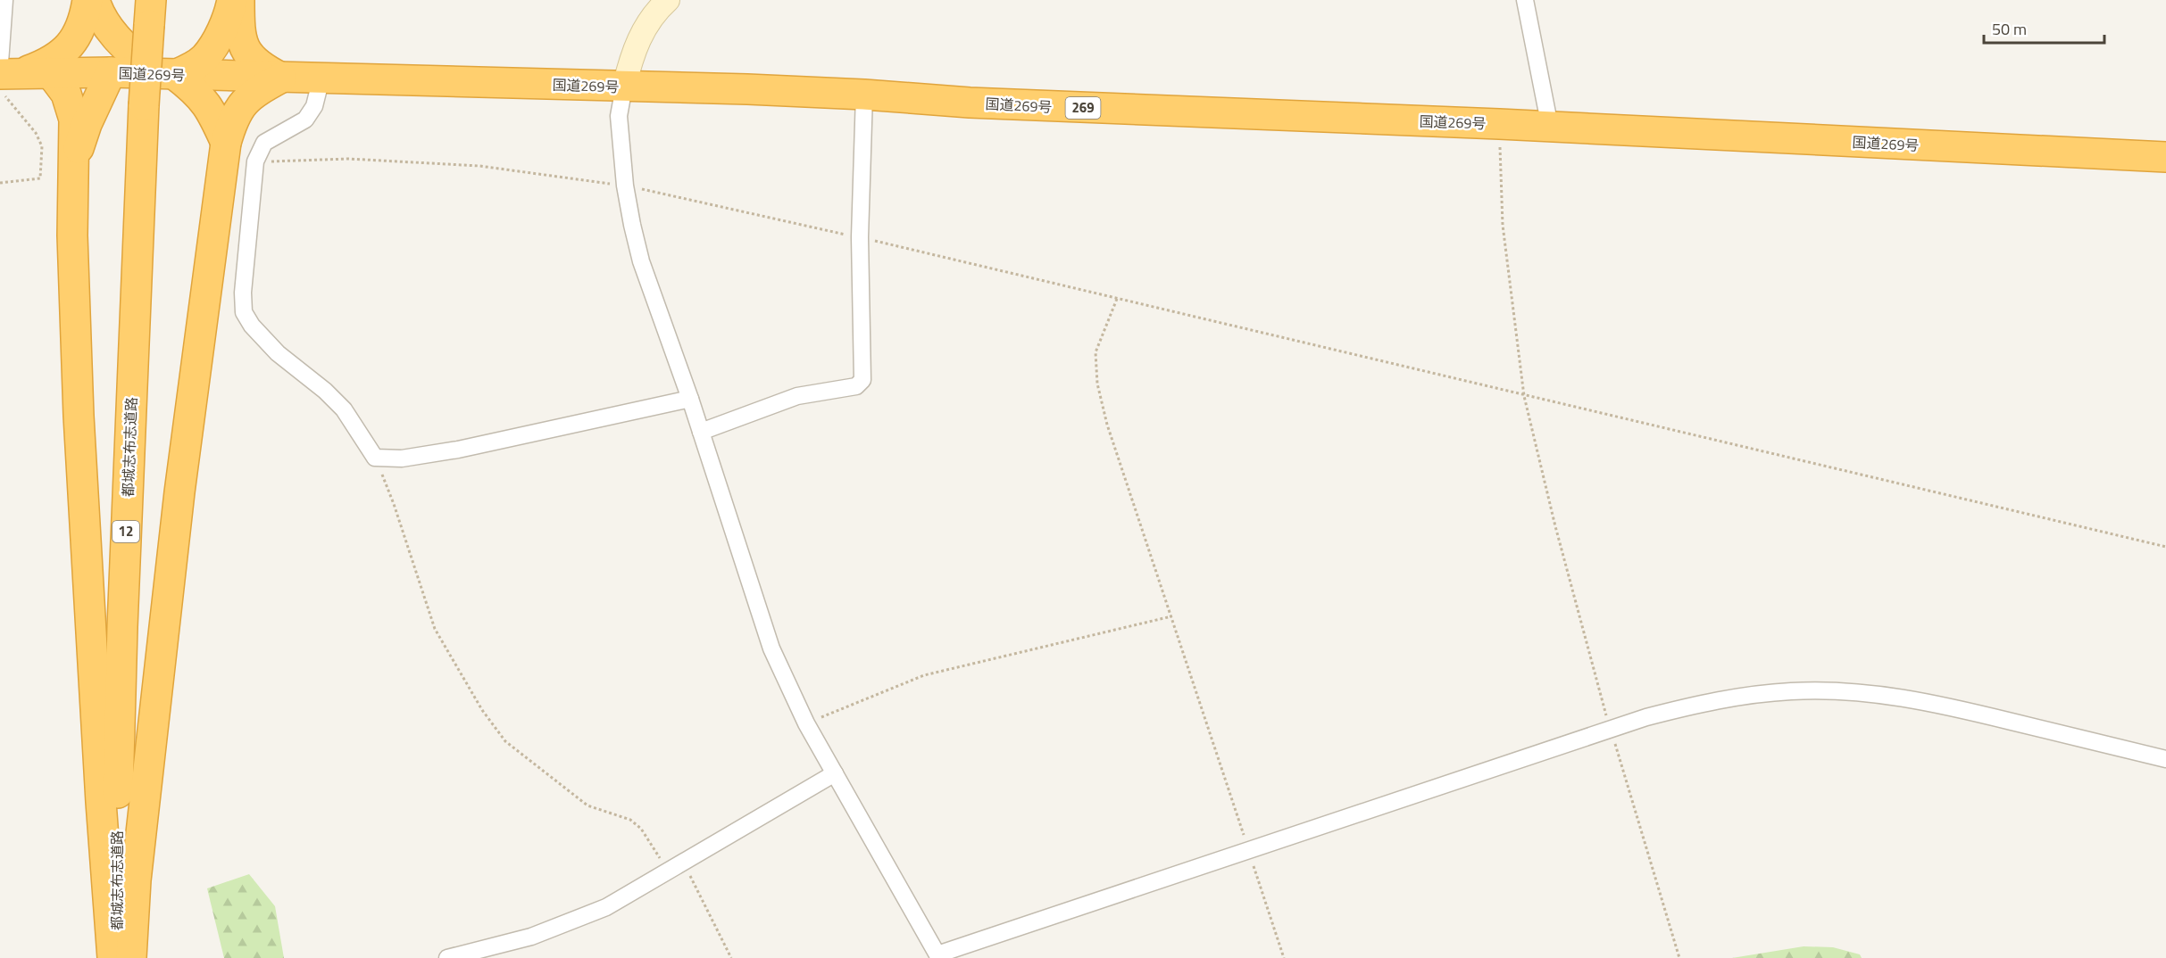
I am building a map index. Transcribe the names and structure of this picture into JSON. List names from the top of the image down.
{
  "streets": {
    "highway": [
      "国道269号",
      "269",
      "都城志布志道路",
      "12"
    ]
  },
  "scale_bar": "50 m"
}
